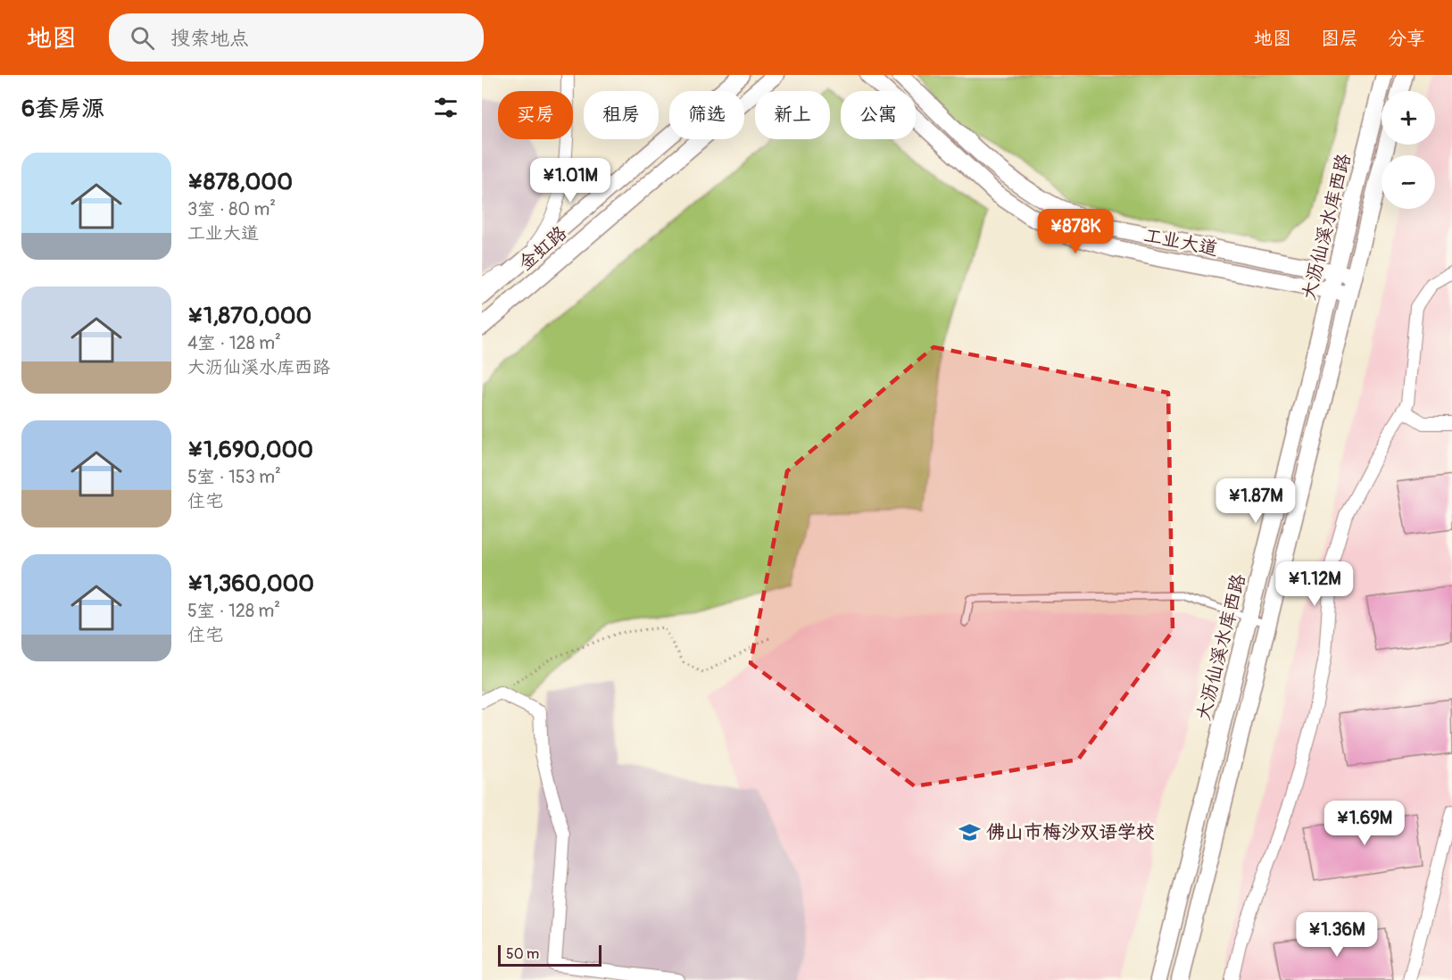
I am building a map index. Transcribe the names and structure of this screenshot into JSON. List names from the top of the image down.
{
  "streets": {
    "street": ["大沥仙溪水库西路", "工业大道", "金虹路"]
  },
  "crossings": [
    ["大沥仙溪水库西路", "工业大道"]
  ],
  "places": {
    "school or university": ["佛山市梅沙双语学校"]
  },
  "scale_bar": "50 m",
  "page": {
    "header": "地图",
    "search": "搜索地点",
    "nav": ["地图", "图层", "分享"],
    "heading": "6套房源",
    "map_buttons": ["+", "−"],
    "chip": [
      "买房",
      "租房",
      "筛选",
      "新上",
      "公寓"
    ],
    "list": [
      {
        "name": "¥878,000",
        "note": "3室 · 80 m² · 工业大道"
      },
      {
        "name": "¥1,870,000",
        "note": "4室 · 128 m² · 大沥仙溪水库西路"
      },
      {
        "name": "¥1,690,000",
        "note": "5室 · 153 m² · 住宅"
      },
      {
        "name": "¥1,360,000",
        "note": "5室 · 128 m² · 住宅"
      }
    ],
    "price": [
      "¥1.01M",
      "¥878K",
      "¥1.87M",
      "¥1.12M",
      "¥1.69M",
      "¥1.36M"
    ],
    "scale": "50 m"
  }
}
